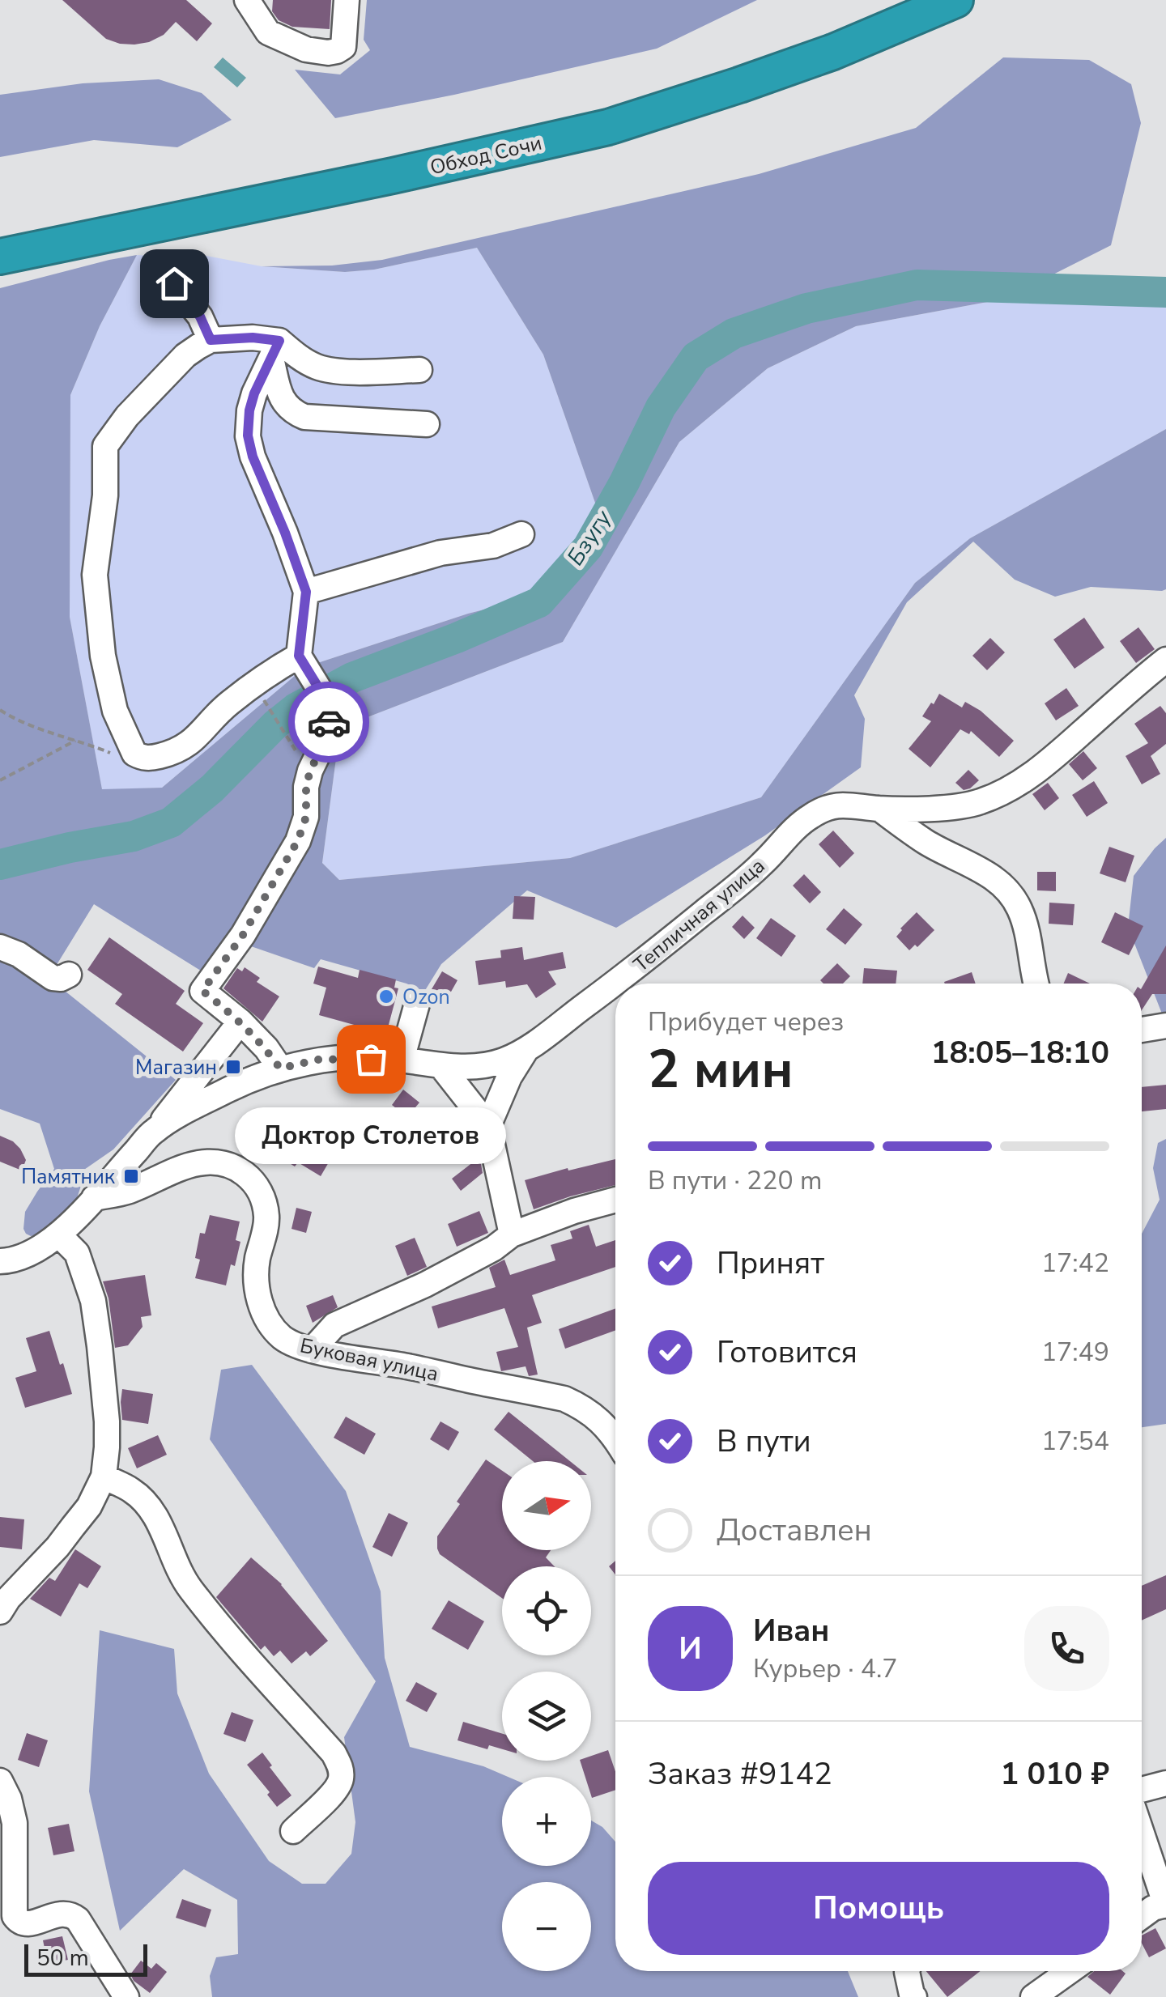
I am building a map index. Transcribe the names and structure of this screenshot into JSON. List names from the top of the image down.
{
  "streets": {
    "highway": ["Обход Сочи"],
    "street": ["Тепличная улица", "Буковая улица"]
  },
  "crossings": [
    ["Тепличная улица", "Буковая улица"]
  ],
  "water": ["Бзугу"],
  "places": {
    "other": ["Ozon", "Доктор Столетов"],
    "transit": ["Магазин", "Памятник"]
  },
  "scale_bar": "50 m",
  "north": "right",
  "page": {
    "heading": ["2 мин", "Прибудет через", "18:05–18:10"],
    "panel": [
      "Иван",
      "Курьер · 4.7",
      "Заказ #9142",
      "1 010 ₽"
    ],
    "bubble": "Доктор Столетов",
    "bar": "В пути · 220 m",
    "list": [
      ["Принят", "17:42"],
      ["Готовится", "17:49"],
      ["В пути", "17:54"],
      "Доставлен"
    ],
    "map_buttons": ["+", "−"],
    "round": "И",
    "buttons": "Помощь",
    "scale": "50 m"
  }
}
